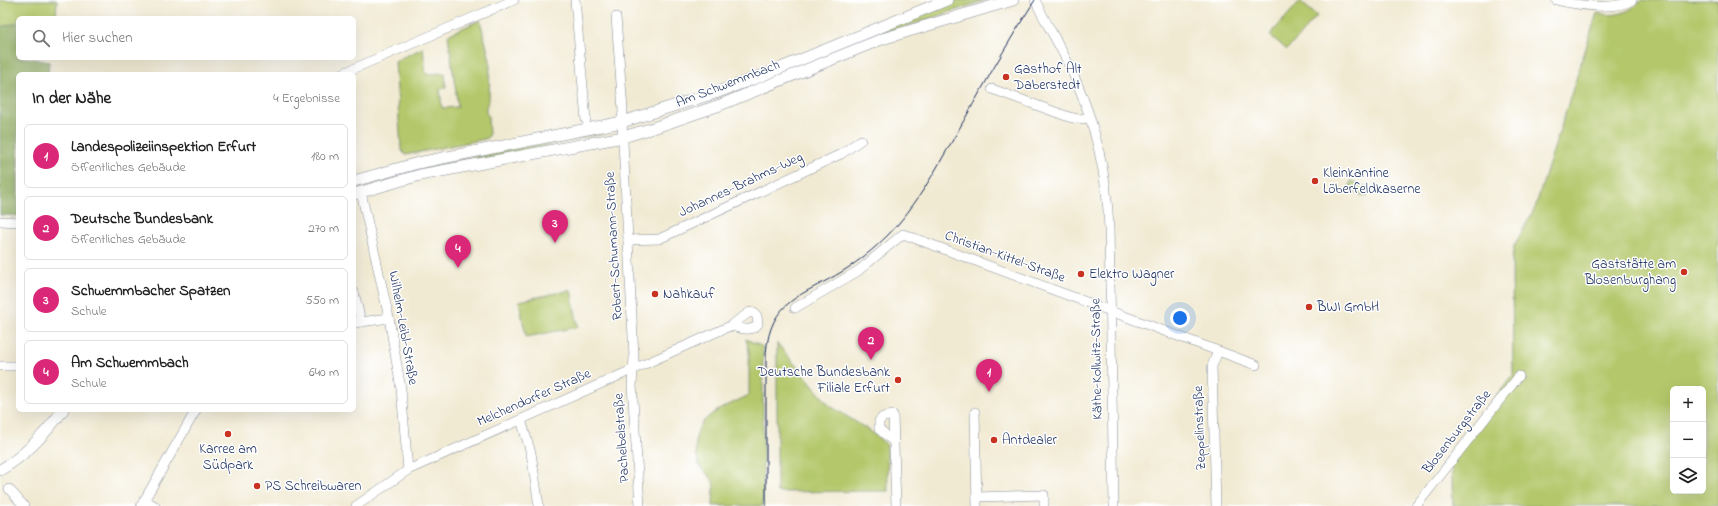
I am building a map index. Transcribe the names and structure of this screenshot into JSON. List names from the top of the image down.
{
  "streets": {
    "main road": ["Am Schwemmbach"],
    "street": [
      "Johannes-Brahms-Weg",
      "Robert-Schumann-Straße",
      "Christian-Kittel-Straße",
      "Wilhelm-Leibl-Straße",
      "Käthe-Kollwitz-Straße",
      "Melchendorfer Straße",
      "Zeppelinstraße",
      "Blosenburgstraße",
      "Pachelbelstraße"
    ]
  },
  "crossings": [
    ["Am Schwemmbach", "Robert-Schumann-Straße"],
    ["Am Schwemmbach", "Wilhelm-Leibl-Straße"],
    ["Johannes-Brahms-Weg", "Robert-Schumann-Straße"],
    ["Robert-Schumann-Straße", "Melchendorfer Straße"],
    ["Robert-Schumann-Straße", "Pachelbelstraße"],
    ["Christian-Kittel-Straße", "Käthe-Kollwitz-Straße"],
    ["Christian-Kittel-Straße", "Zeppelinstraße"],
    ["Wilhelm-Leibl-Straße", "Melchendorfer Straße"],
    ["Melchendorfer Straße", "Pachelbelstraße"]
  ],
  "places": [
    "Gasthof Alt Daberstedt",
    "Kleinkantine Löberfeldkaserne",
    "Gaststätte am Blosenburghang",
    "Elektro Wagner",
    "Nahkauf",
    "BWI GmbH",
    "Deutsche Bundesbank Filiale Erfurt",
    "Karree am Südpark",
    "Antdealer",
    "PS Schreibwaren"
  ],
  "page": {
    "search": "Hier suchen",
    "heading": ["In der Nähe", "4 Ergebnisse"],
    "list": [
      {
        "mark": "1",
        "name": "Landespolizeiinspektion Erfurt",
        "note": "Öffentliches Gebäude",
        "value": "180 m"
      },
      {
        "mark": "2",
        "name": "Deutsche Bundesbank",
        "note": "Öffentliches Gebäude",
        "value": "270 m"
      },
      {
        "mark": "3",
        "name": "Schwemmbacher Spatzen",
        "note": "Schule",
        "value": "550 m"
      },
      {
        "mark": "4",
        "name": "Am Schwemmbach",
        "note": "Schule",
        "value": "640 m"
      }
    ],
    "pins": [
      "3",
      "4",
      "2",
      "1"
    ],
    "map_buttons": ["+", "−"]
  }
}
